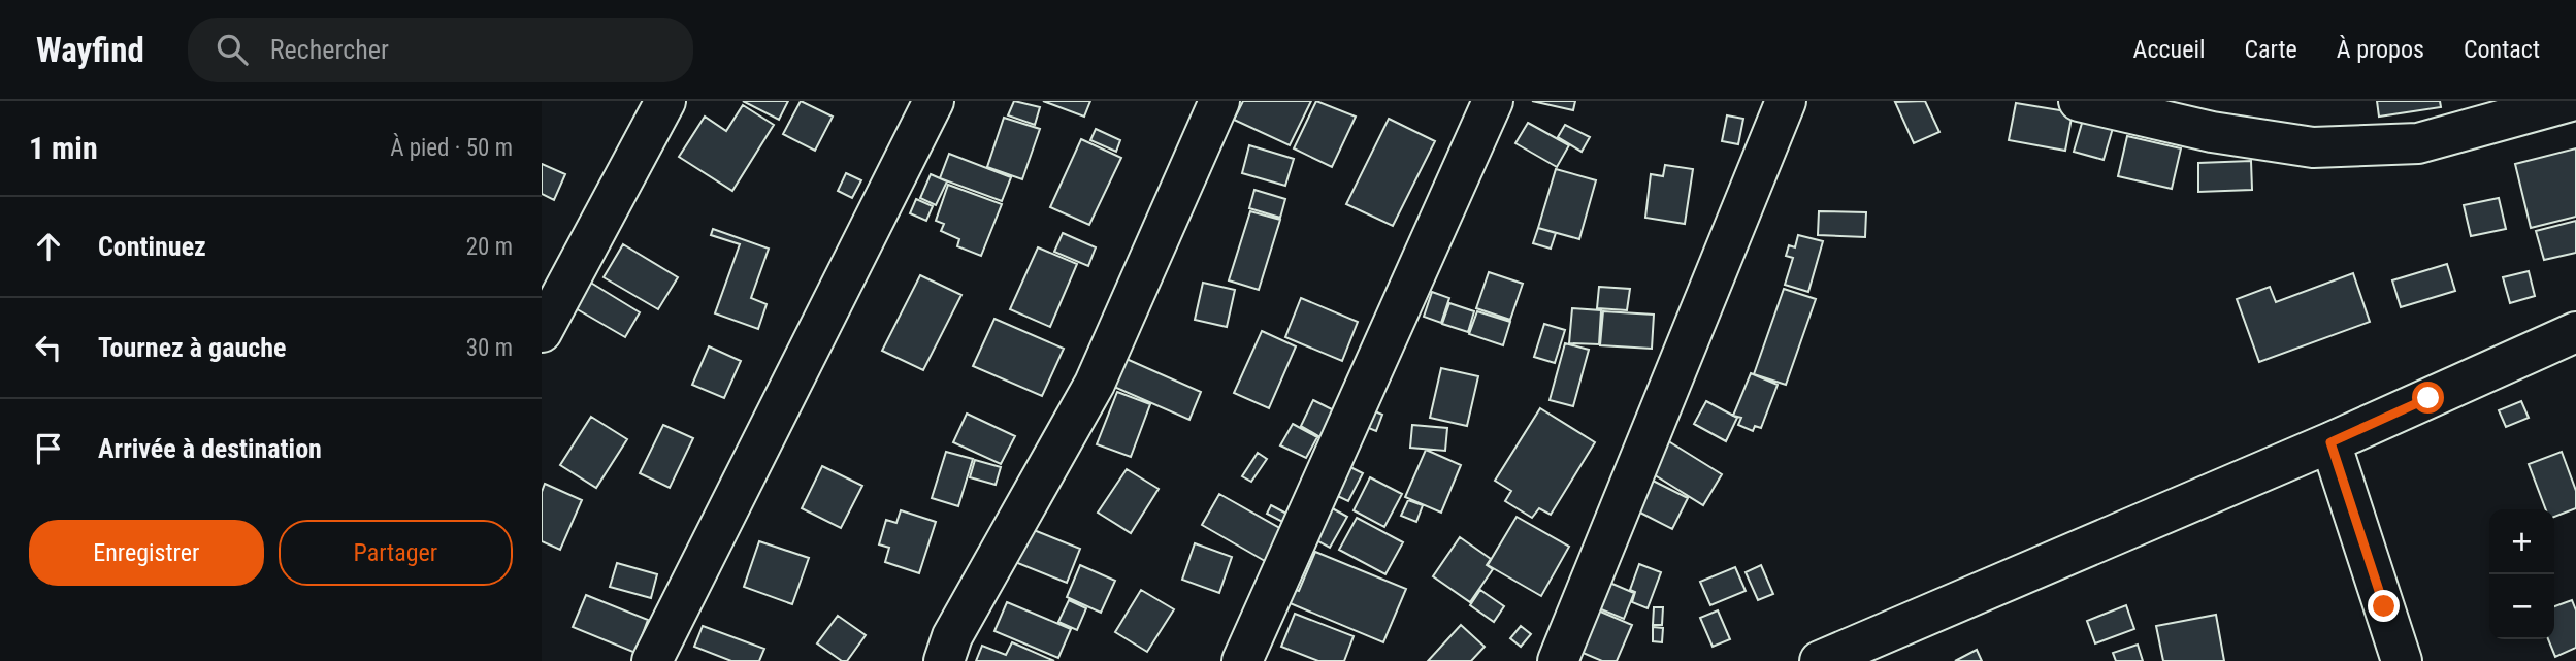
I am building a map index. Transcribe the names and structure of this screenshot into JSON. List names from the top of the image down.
{
  "page": {
    "header": "Wayfind",
    "search": "Rechercher",
    "nav": [
      "Accueil",
      "Carte",
      "À propos",
      "Contact"
    ],
    "heading": ["1 min", "À pied · 50 m"],
    "list": [
      ["Continuez", "20 m"],
      ["Tournez à gauche", "30 m"],
      "Arrivée à destination"
    ],
    "buttons": ["Enregistrer", "Partager"],
    "map_buttons": ["+", "−"]
  }
}
